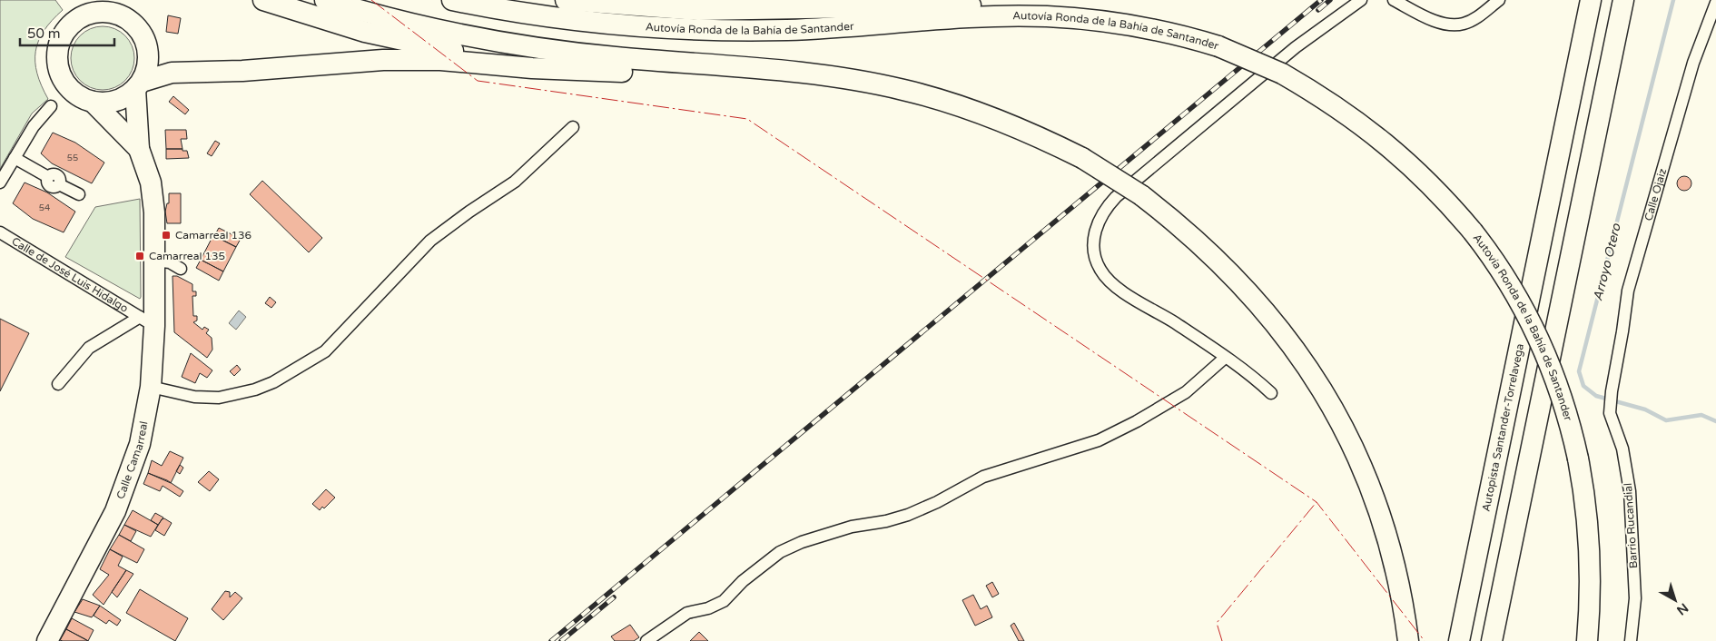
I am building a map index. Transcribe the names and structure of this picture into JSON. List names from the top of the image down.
{
  "streets": {
    "highway": ["Autovía Ronda de la Bahía de Santander", "Autopista Santander-Torrelavega", "Calle Camarreal"],
    "street": ["Calle Ojaiz", "Calle de José Luis Hidalgo", "Barrio Rucandial"]
  },
  "crossings": [
    ["Calle Ojaiz", "Barrio Rucandial"],
    ["Calle de José Luis Hidalgo", "Calle Camarreal"]
  ],
  "water": ["Arroyo Otero"],
  "places": {
    "transit": ["Camarreal 136", "Camarreal 135"]
  },
  "house_numbers": ["55", "54"],
  "scale_bar": "50 m",
  "north": "bottom right"
}
